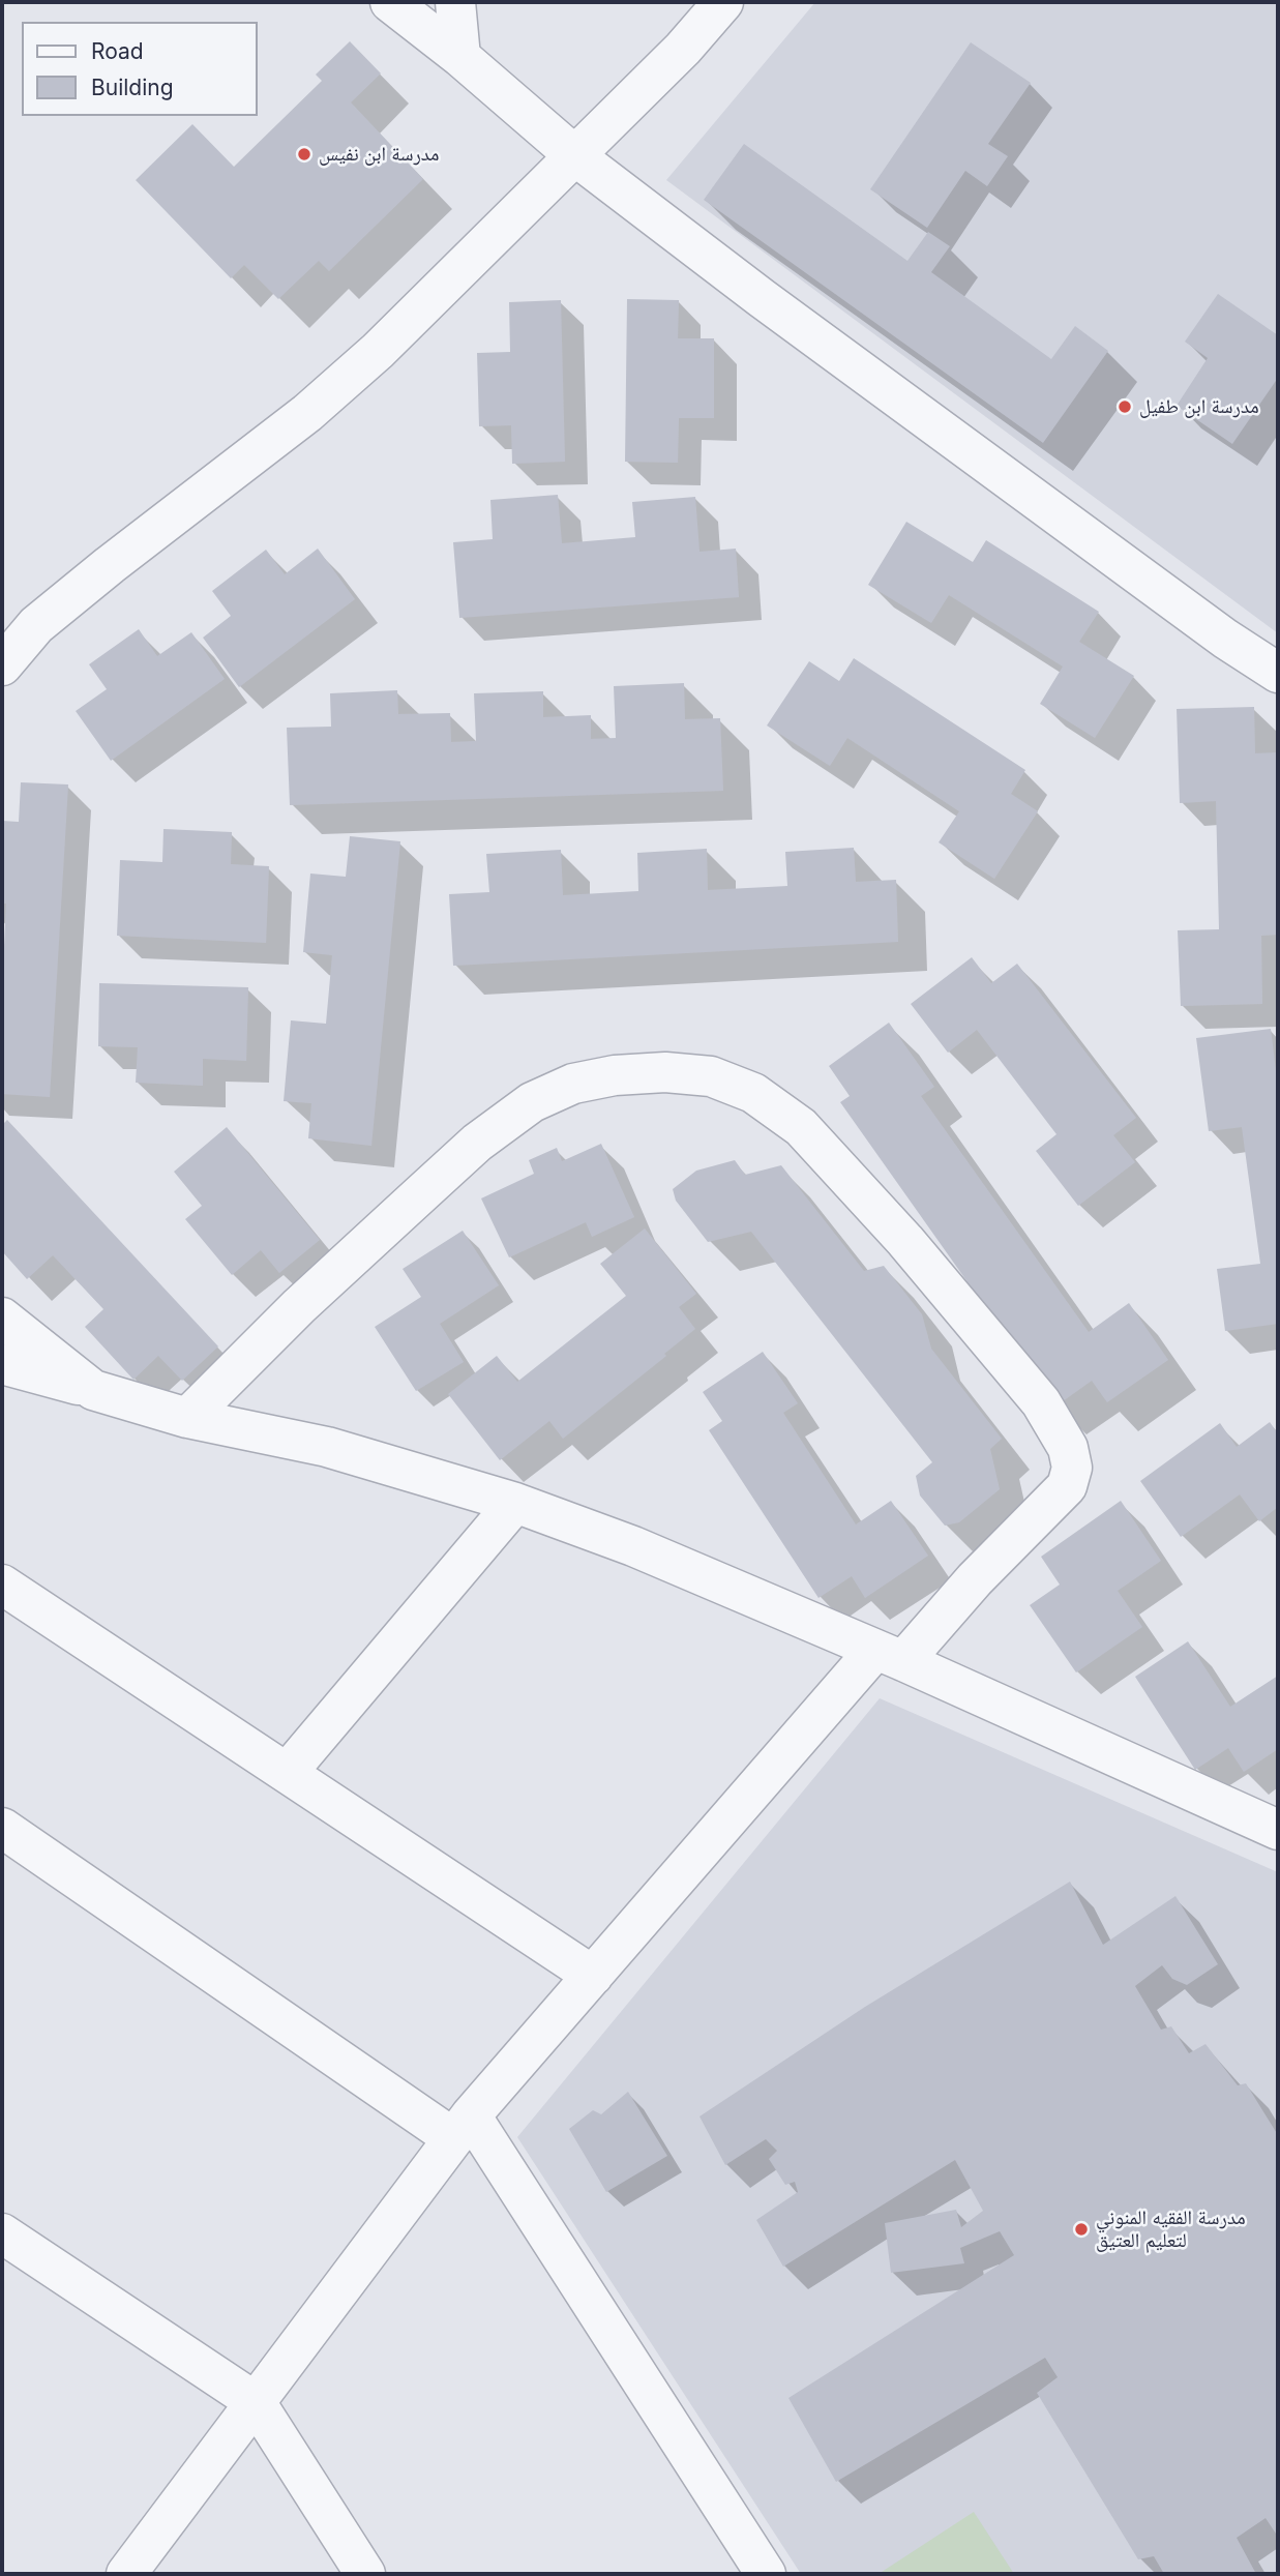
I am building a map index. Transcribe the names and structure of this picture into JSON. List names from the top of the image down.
{
  "places": ["مدرسة ابن نفيس", "مدرسة ابن طفيل", "مدرسة الفقيه المنوني لتعليم العتيق"],
  "legend": ["Road", "Building"]
}
